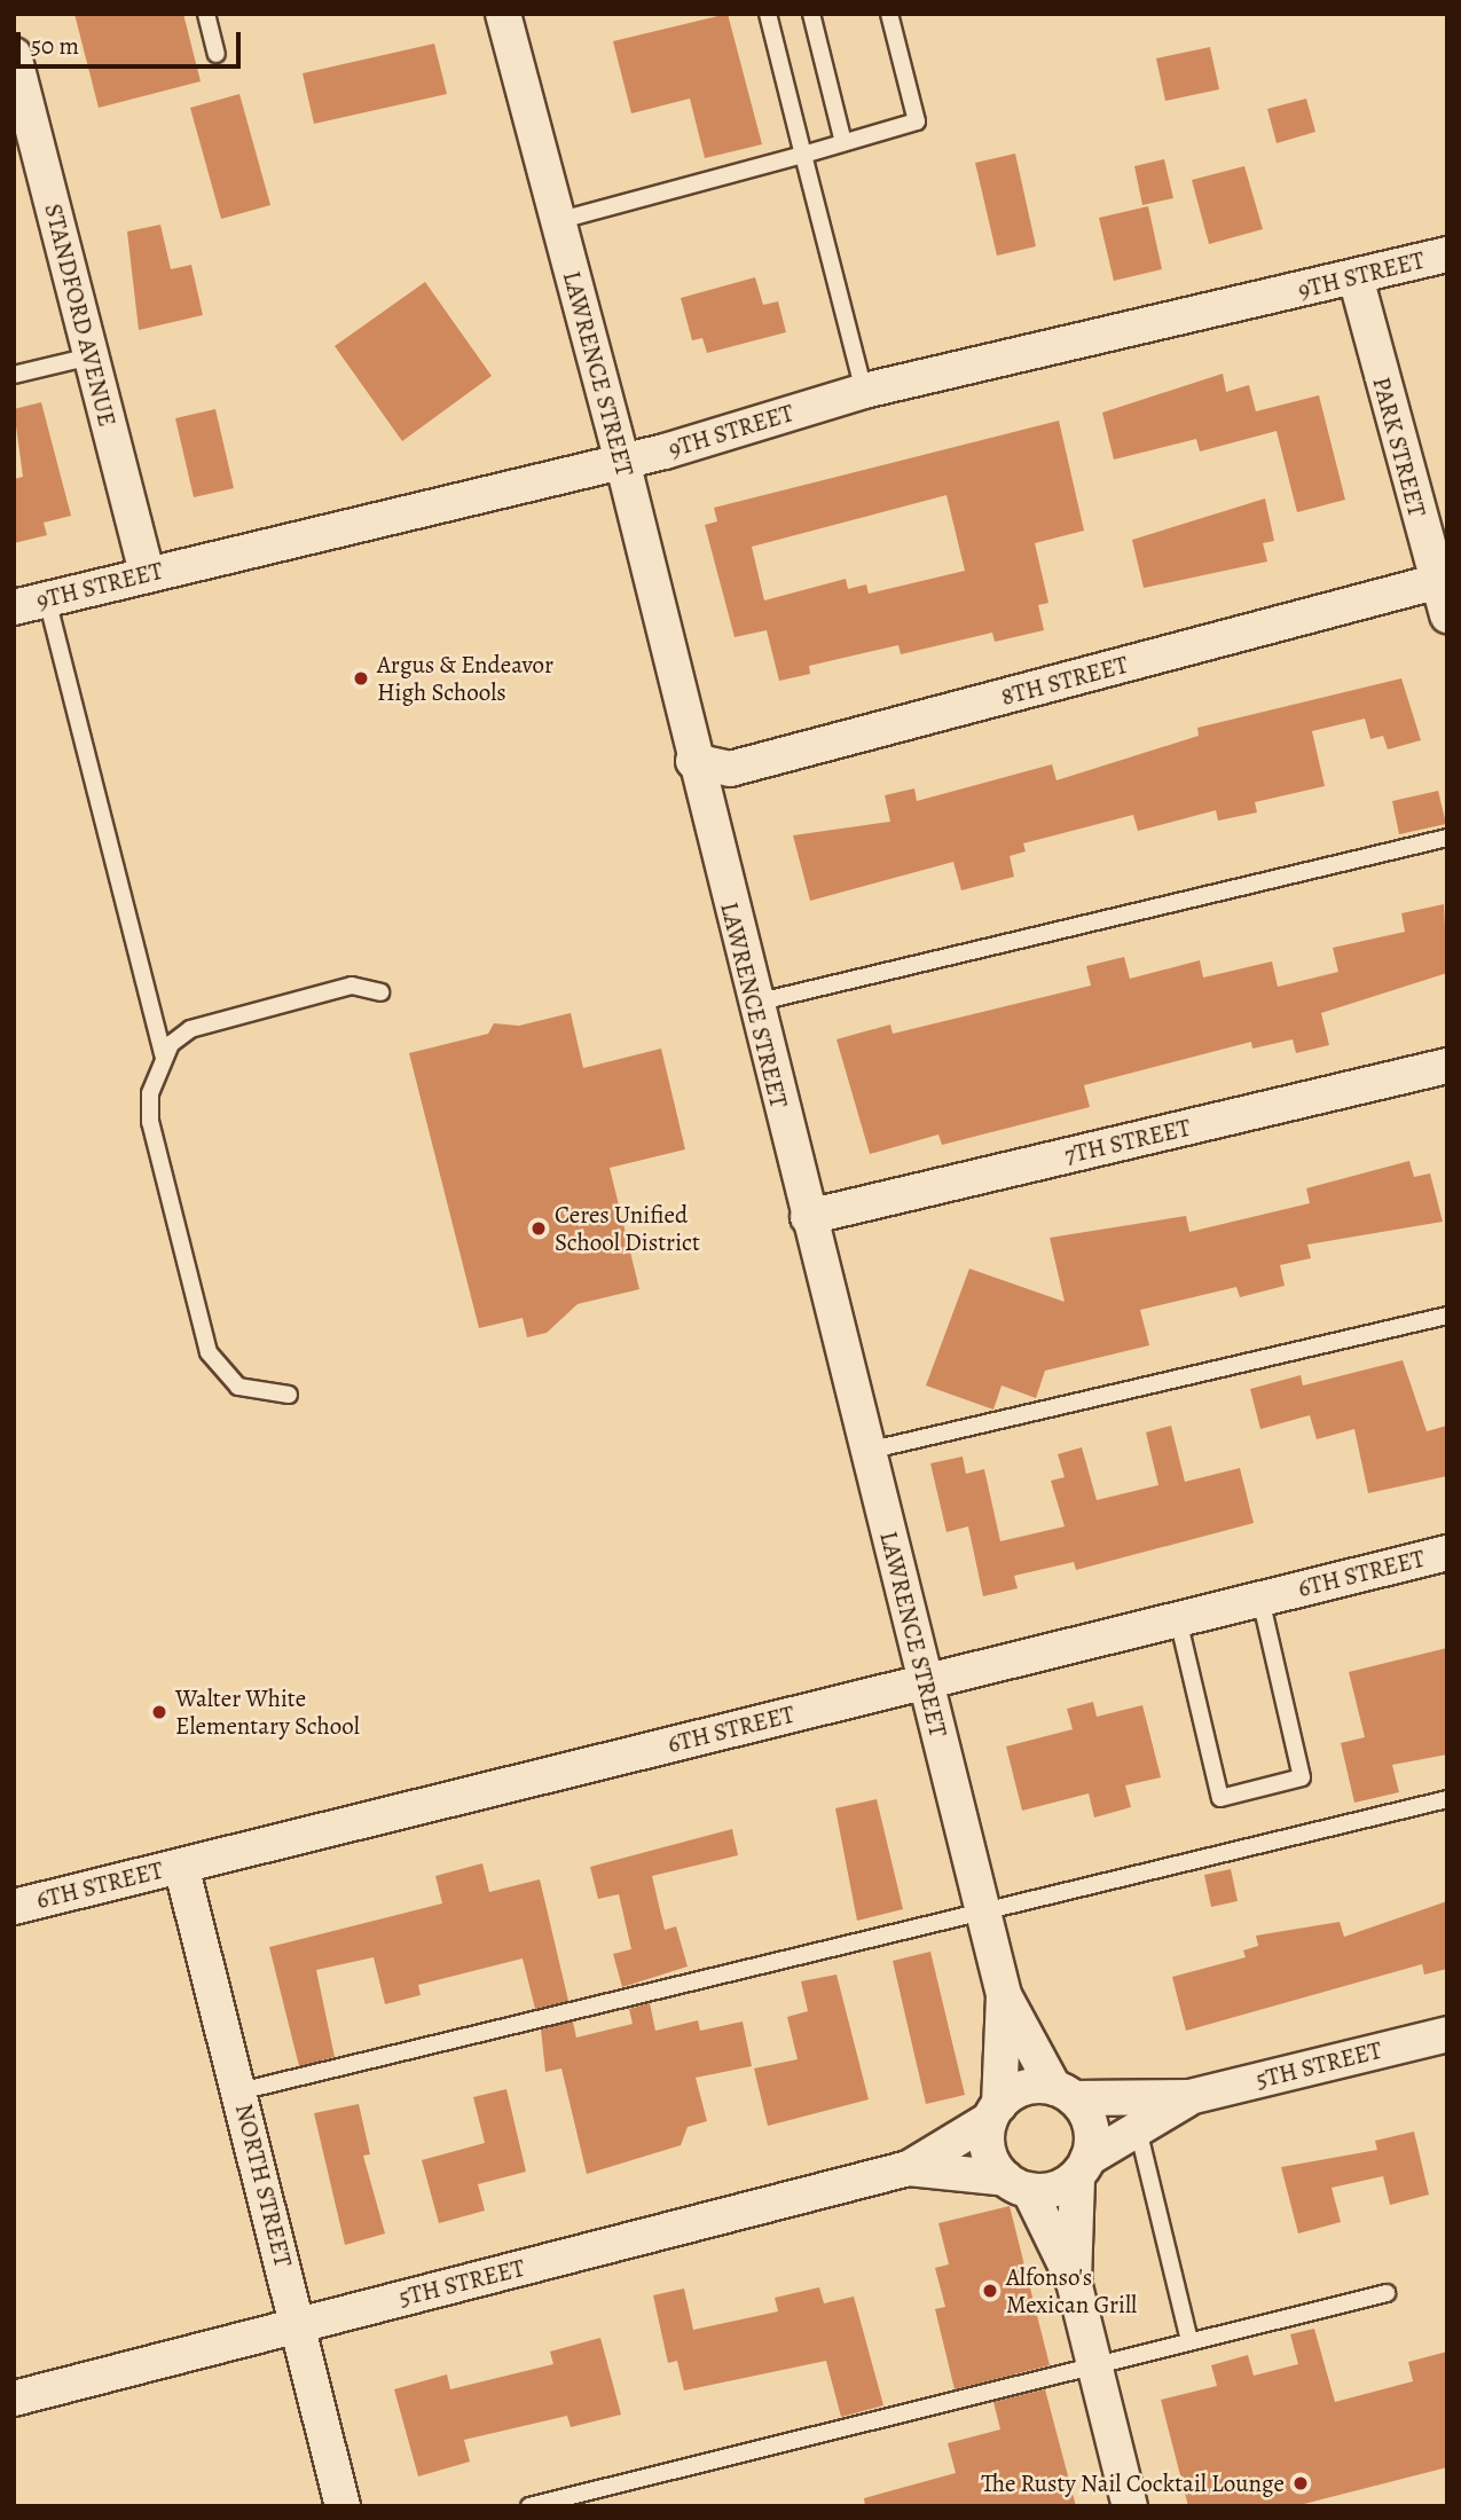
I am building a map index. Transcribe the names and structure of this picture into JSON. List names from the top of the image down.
{
  "streets": {
    "street": [
      "9TH STREET",
      "STANDFORD AVENUE",
      "LAWRENCE STREET",
      "PARK STREET",
      "8TH STREET",
      "7TH STREET",
      "6TH STREET",
      "5TH STREET",
      "NORTH STREET"
    ]
  },
  "crossings": [
    ["9TH STREET", "STANDFORD AVENUE"],
    ["9TH STREET", "LAWRENCE STREET"],
    ["9TH STREET", "PARK STREET"],
    ["LAWRENCE STREET", "8TH STREET"],
    ["LAWRENCE STREET", "7TH STREET"],
    ["LAWRENCE STREET", "6TH STREET"],
    ["LAWRENCE STREET", "5TH STREET"],
    ["PARK STREET", "8TH STREET"],
    ["6TH STREET", "NORTH STREET"],
    ["5TH STREET", "NORTH STREET"]
  ],
  "places": [
    "Argus & Endeavor High Schools",
    "Ceres Unified School District",
    "Walter White Elementary School",
    "Alfonso's Mexican Grill",
    "The Rusty Nail Cocktail Lounge"
  ],
  "scale_bar": "50 m"
}
